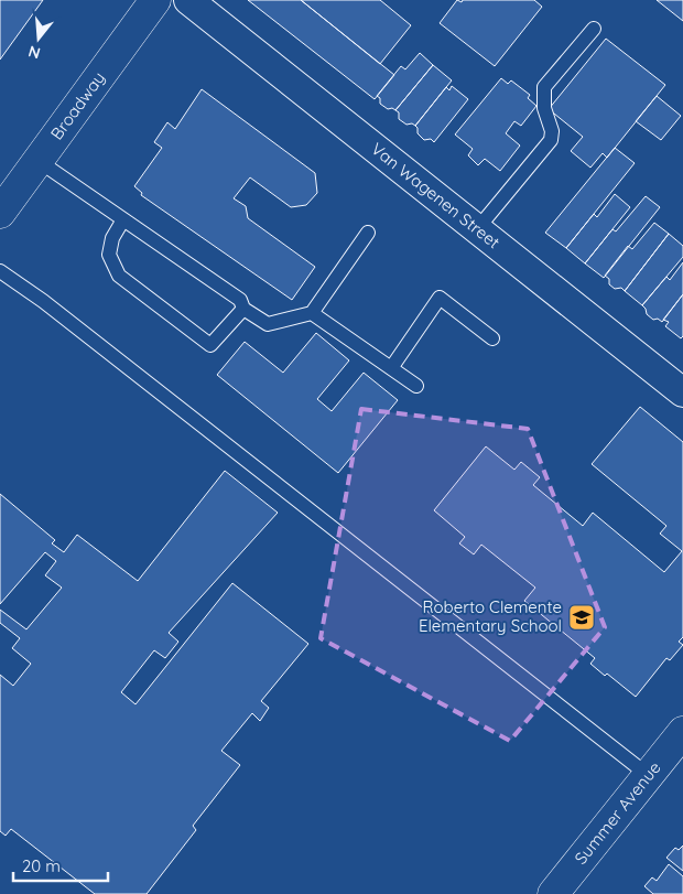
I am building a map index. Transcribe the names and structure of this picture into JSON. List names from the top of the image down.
{
  "streets": {
    "main road": ["Broadway", "Summer Avenue"],
    "street": ["Van Wagenen Street"]
  },
  "places": {
    "school or university": ["Roberto Clemente Elementary School"]
  },
  "scale_bar": "20 m",
  "north": "bottom"
}
